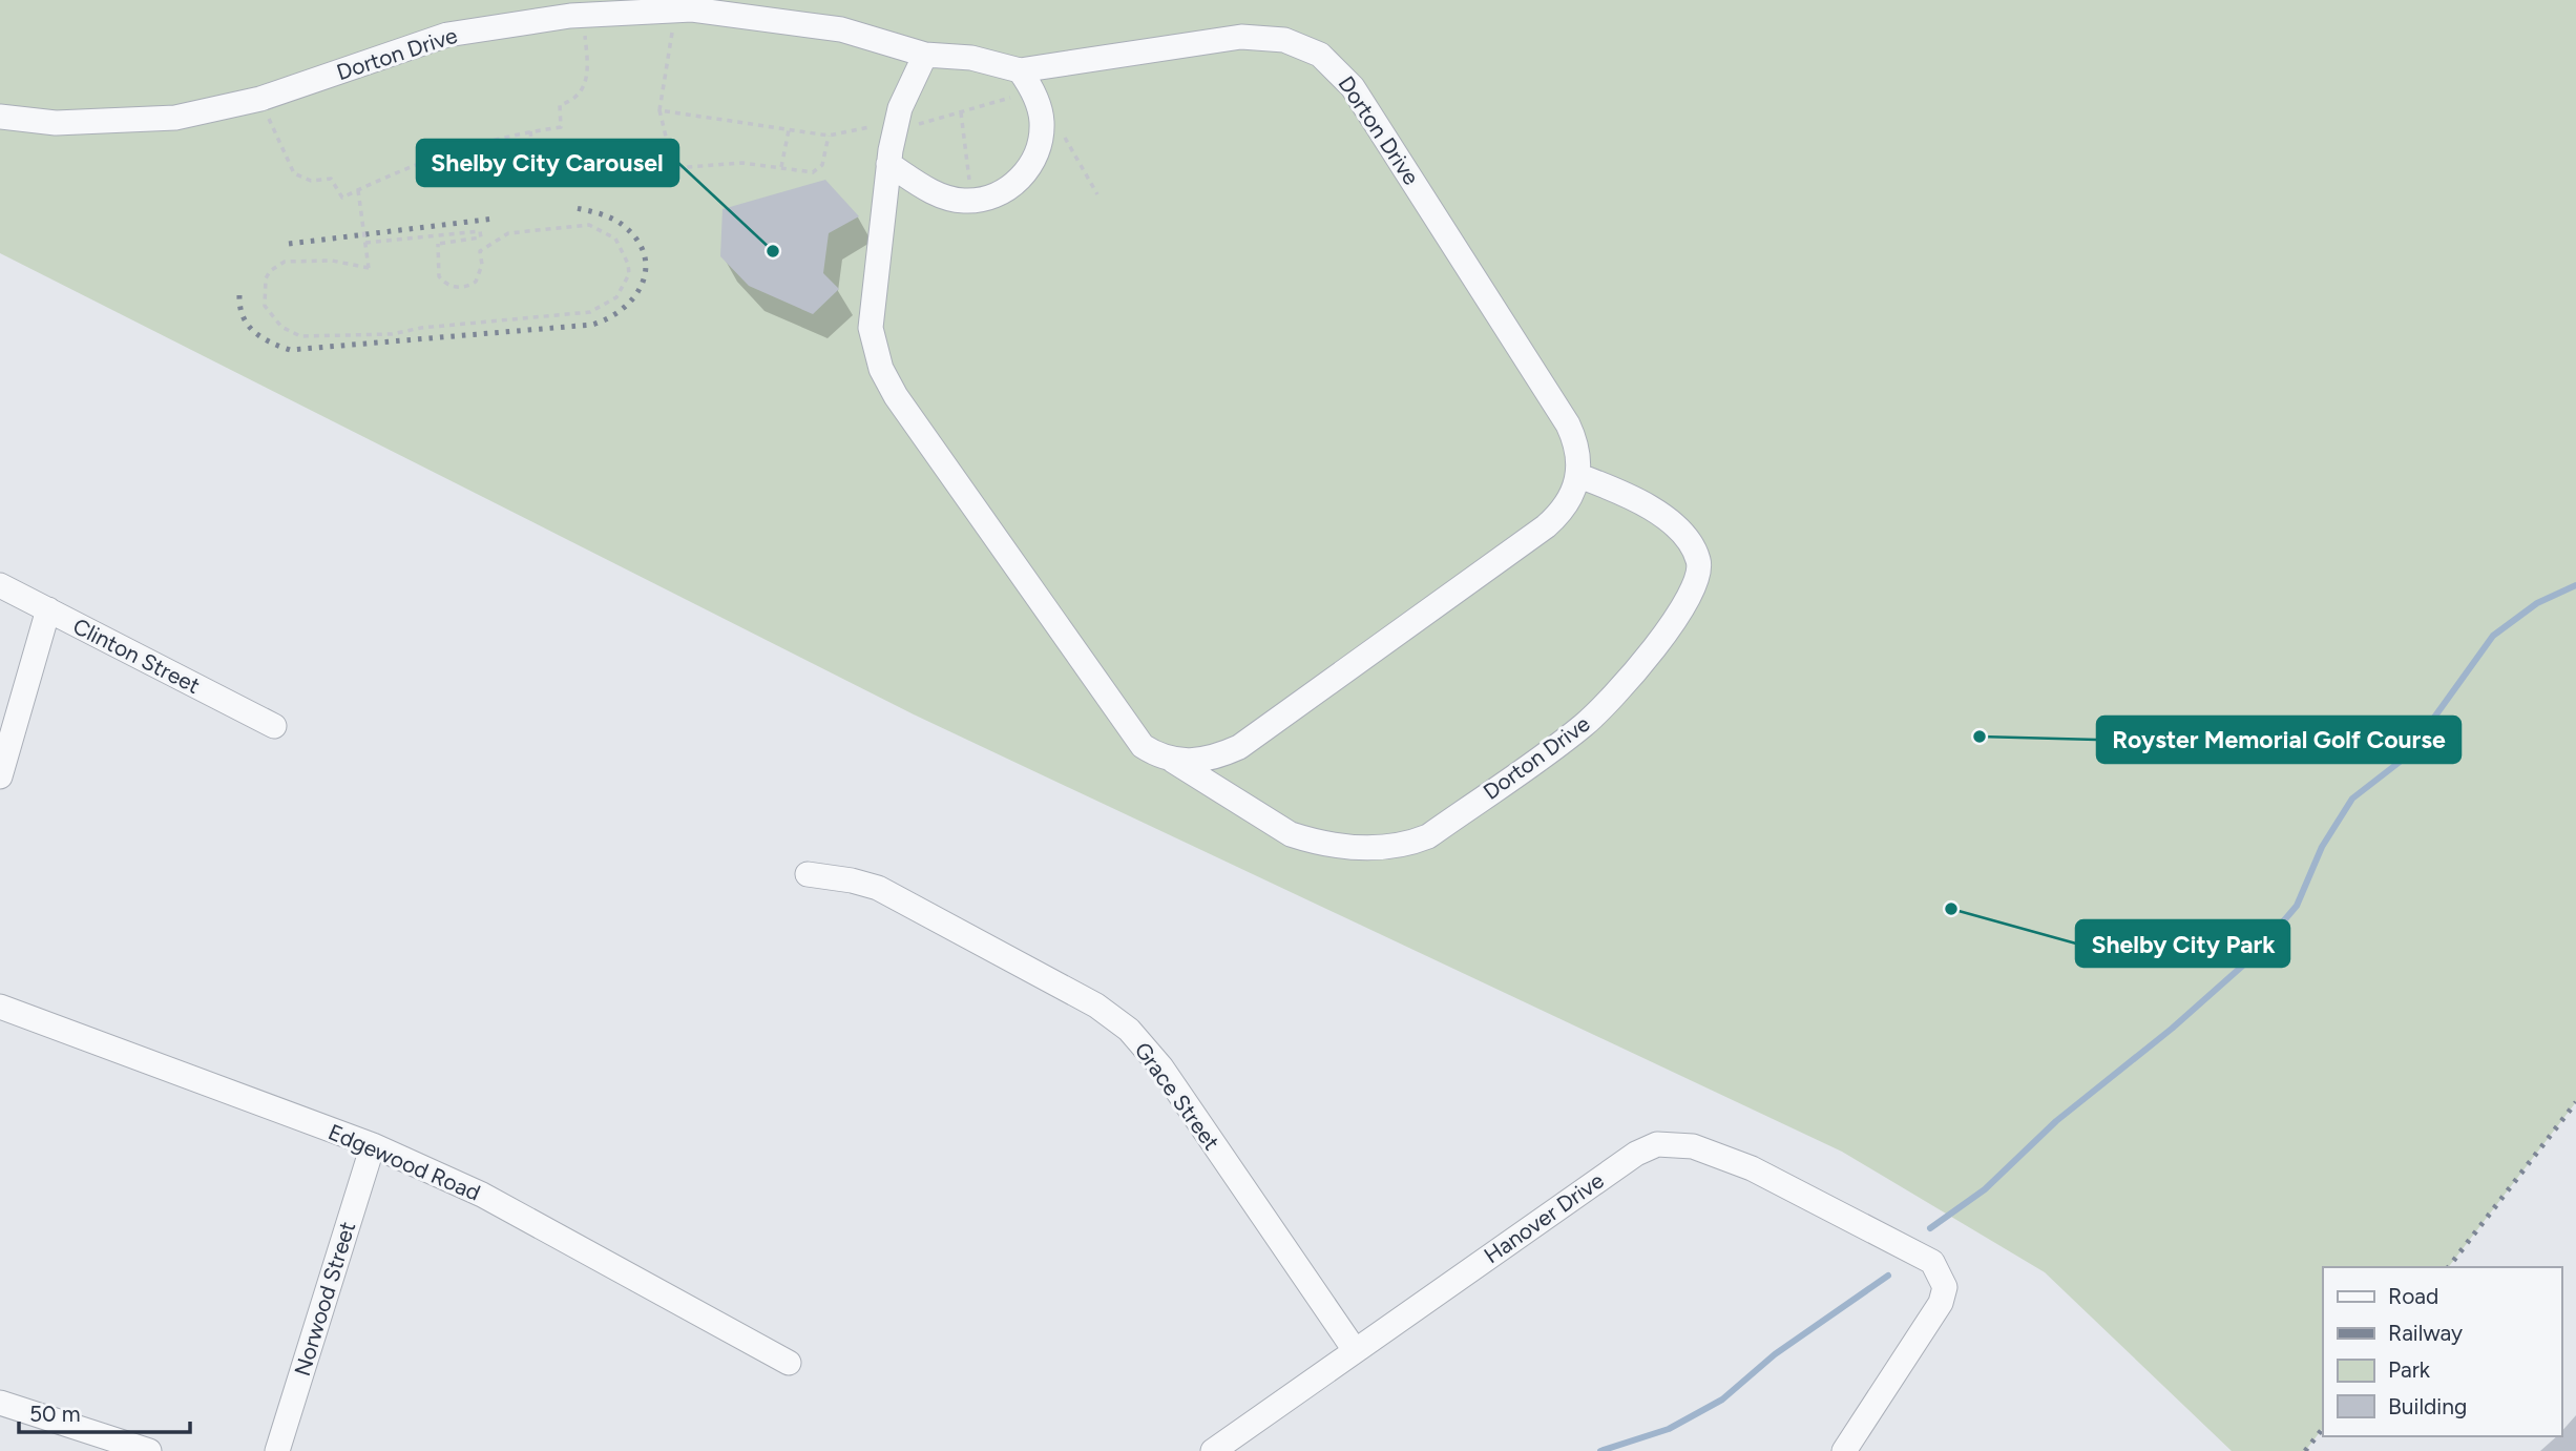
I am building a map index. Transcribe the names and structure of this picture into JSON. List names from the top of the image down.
{
  "streets": {
    "street": [
      "Dorton Drive",
      "Clinton Street",
      "Grace Street",
      "Edgewood Road",
      "Hanover Drive",
      "Norwood Street"
    ]
  },
  "crossings": [
    ["Grace Street", "Hanover Drive"],
    ["Edgewood Road", "Norwood Street"]
  ],
  "places": ["Shelby City Carousel", "Royster Memorial Golf Course", "Shelby City Park"],
  "legend": [
    "Road",
    "Railway",
    "Park",
    "Building"
  ],
  "scale_bar": "50 m"
}
